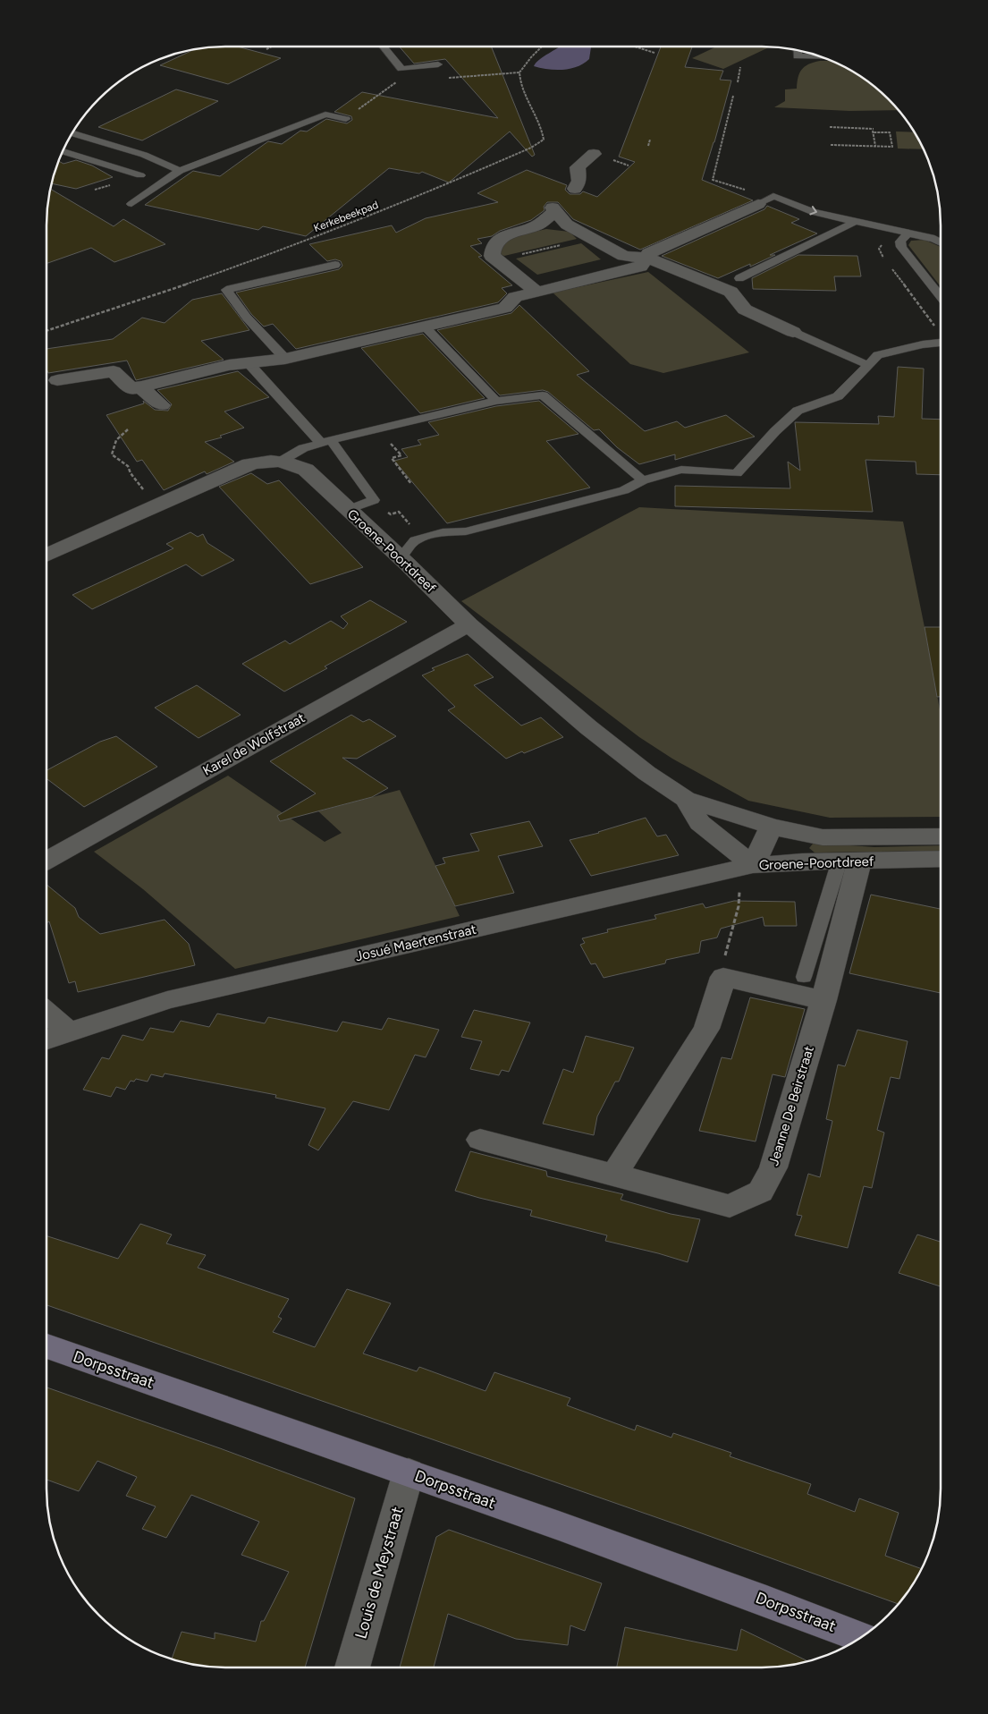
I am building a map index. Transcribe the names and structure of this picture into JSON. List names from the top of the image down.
{
  "streets": {
    "street": [
      "Groene-Poortdreef",
      "Karel de Wolfstraat",
      "Josué Maertenstraat",
      "Jeanne De Beirstraat",
      "Dorpsstraat",
      "Louis de Meystraat"
    ],
    "path": ["Kerkebeekpad"]
  },
  "crossings": [
    ["Groene-Poortdreef", "Karel de Wolfstraat"],
    ["Groene-Poortdreef", "Josué Maertenstraat"],
    ["Groene-Poortdreef", "Jeanne De Beirstraat"],
    ["Dorpsstraat", "Louis de Meystraat"]
  ]
}
